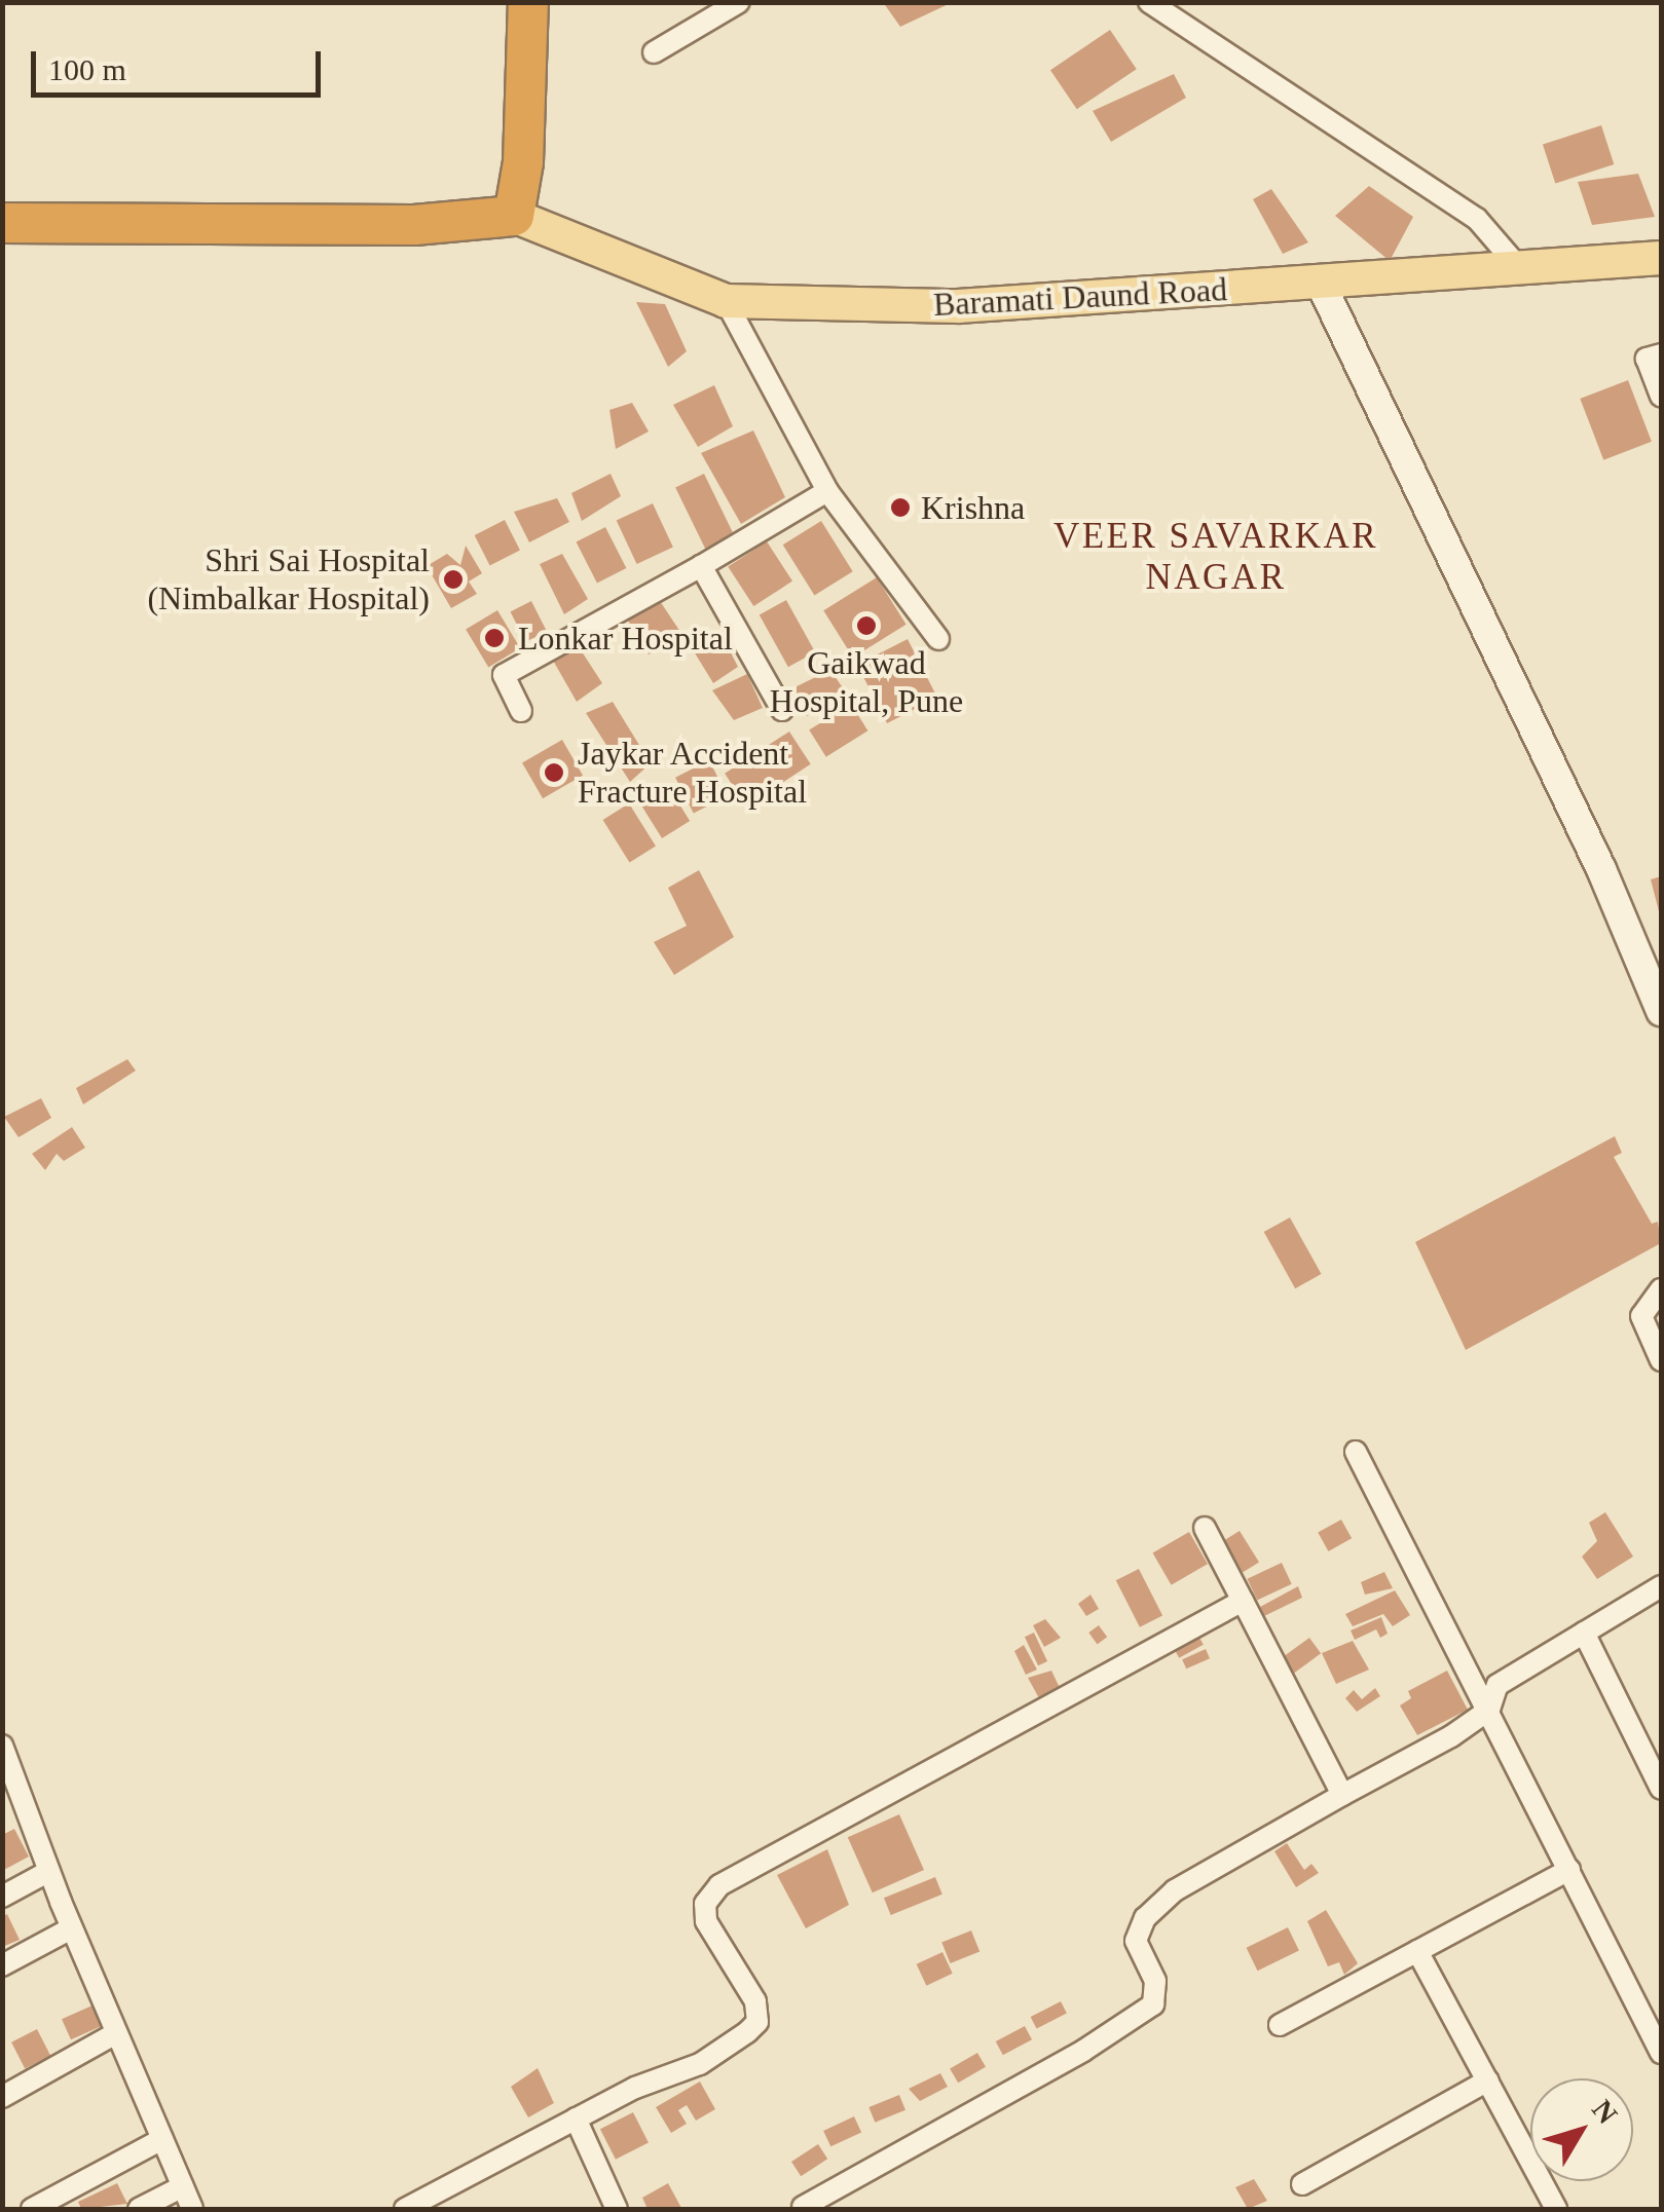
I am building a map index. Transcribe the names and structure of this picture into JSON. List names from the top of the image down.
{
  "streets": {
    "main road": ["Baramati Daund Road"]
  },
  "districts": ["VEER SAVARKAR NAGAR"],
  "places": [
    "Krishna",
    "Shri Sai Hospital (Nimbalkar Hospital)",
    "Gaikwad Hospital, Pune",
    "Lonkar Hospital",
    "Jaykar Accident Fracture Hospital"
  ],
  "scale_bar": "100 m",
  "north": "top right"
}
